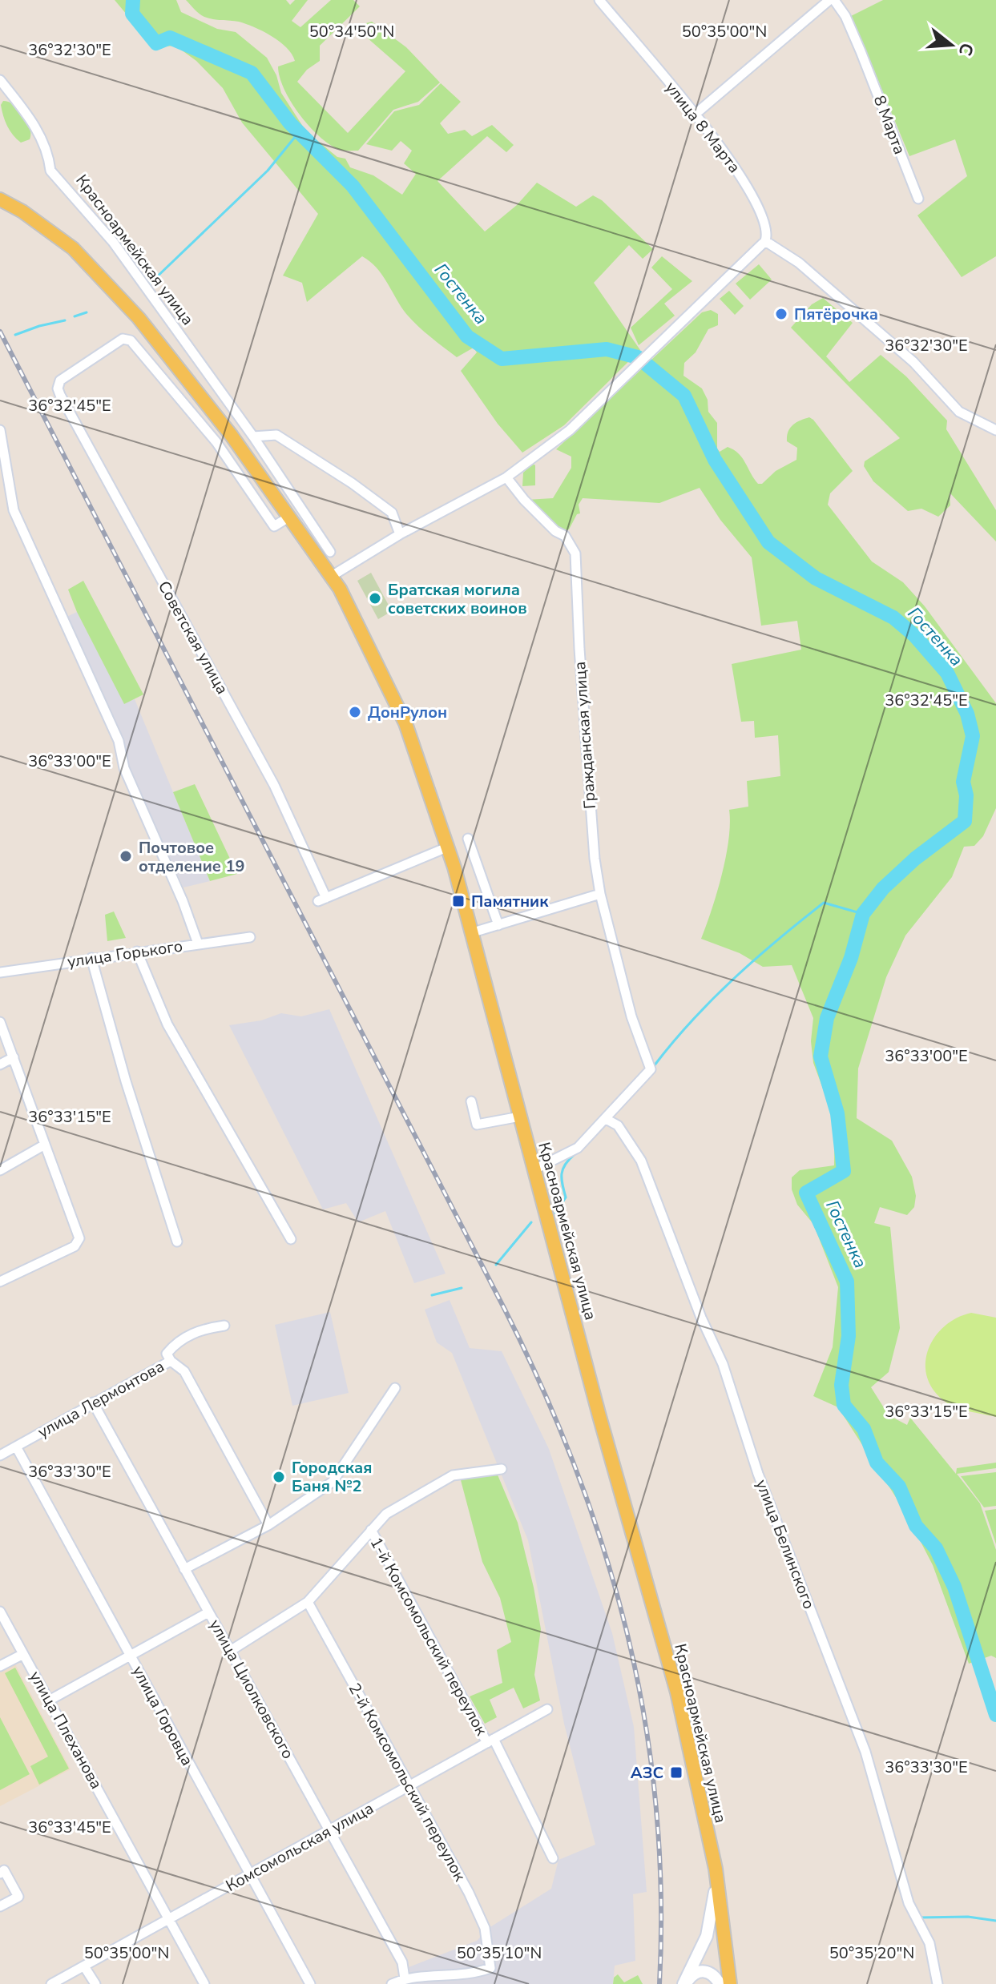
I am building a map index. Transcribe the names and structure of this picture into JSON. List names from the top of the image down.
{
  "streets": {
    "main road": ["Красноармейская улица"],
    "street": [
      "8 Марта",
      "улица 8 Марта",
      "Советская улица",
      "Гражданская улица",
      "улица Горького",
      "улица Лермонтова",
      "улица Белинского",
      "1-й Комсомольский переулок",
      "улица Циолковского",
      "улица Горовца",
      "улица Плеханова",
      "2-й Комсомольский переулок",
      "Комсомольская улица"
    ]
  },
  "crossings": [
    ["Красноармейская улица", "Советская улица"],
    ["Гражданская улица", "улица Белинского"],
    ["улица Лермонтова", "улица Циолковского"],
    ["улица Лермонтова", "улица Горовца"],
    ["1-й Комсомольский переулок", "Комсомольская улица"],
    ["улица Циолковского", "2-й Комсомольский переулок"],
    ["улица Циолковского", "Комсомольская улица"],
    ["улица Горовца", "Комсомольская улица"],
    ["улица Плеханова", "Комсомольская улица"],
    ["2-й Комсомольский переулок", "Комсомольская улица"]
  ],
  "water": ["Гостенка"],
  "places": {
    "other": [
      "Пятёрочка",
      "Братская могила советских воинов",
      "ДонРулон",
      "Почтовое отделение 19",
      "Городская Баня №2"
    ],
    "transit": ["Памятник", "АЗС"]
  },
  "north": "right",
  "coordinates": [
    "50°34'50\"N",
    "50°35'00\"N",
    "36°32'30\"E",
    "36°32'45\"E",
    "36°33'00\"E",
    "36°33'15\"E",
    "36°33'30\"E",
    "36°33'45\"E",
    "50°35'10\"N",
    "50°35'20\"N"
  ]
}
